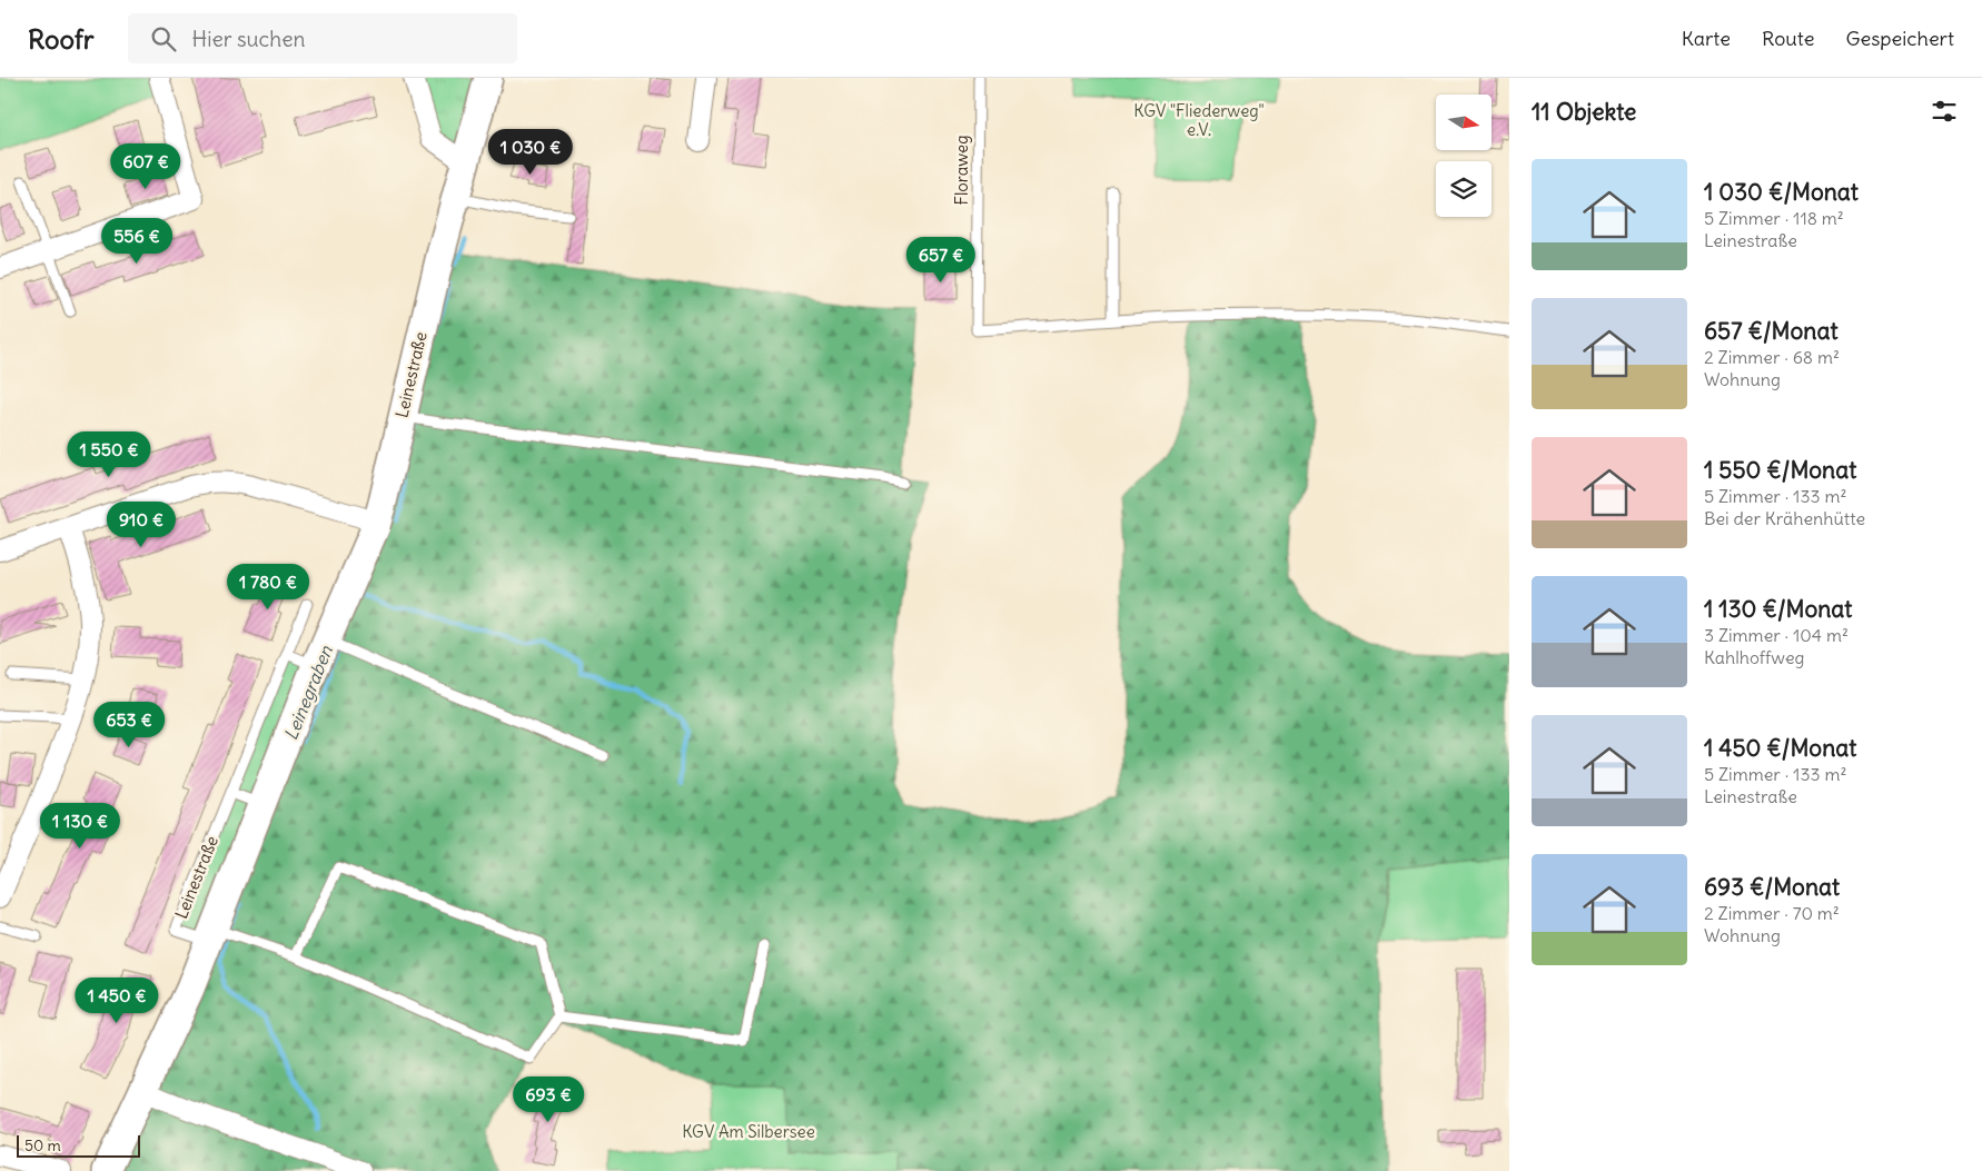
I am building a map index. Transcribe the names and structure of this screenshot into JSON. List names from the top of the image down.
{
  "streets": {
    "main road": ["Leinestraße"],
    "lane": ["Floraweg"]
  },
  "water": ["Leinegraben"],
  "parks": ["KGV \"Fliederweg\" e.V.", "KGV Am Silbersee"],
  "scale_bar": "50 m",
  "north": "right",
  "page": {
    "header": "Roofr",
    "search": "Hier suchen",
    "nav": ["Karte", "Route", "Gespeichert"],
    "heading": "11 Objekte",
    "price": [
      "1 030 €",
      "607 €",
      "556 €",
      "657 €",
      "1 550 €",
      "910 €",
      "1 780 €",
      "653 €",
      "1 130 €",
      "1 450 €",
      "693 €"
    ],
    "list": [
      {
        "name": "1 030 €/Monat",
        "note": "5 Zimmer · 118 m² · Leinestraße"
      },
      {
        "name": "657 €/Monat",
        "note": "2 Zimmer · 68 m² · Wohnung"
      },
      {
        "name": "1 550 €/Monat",
        "note": "5 Zimmer · 133 m² · Bei der Krähenhütte"
      },
      {
        "name": "1 130 €/Monat",
        "note": "3 Zimmer · 104 m² · Kahlhoffweg"
      },
      {
        "name": "1 450 €/Monat",
        "note": "5 Zimmer · 133 m² · Leinestraße"
      },
      {
        "name": "693 €/Monat",
        "note": "2 Zimmer · 70 m² · Wohnung"
      }
    ],
    "scale": "50 m"
  }
}
